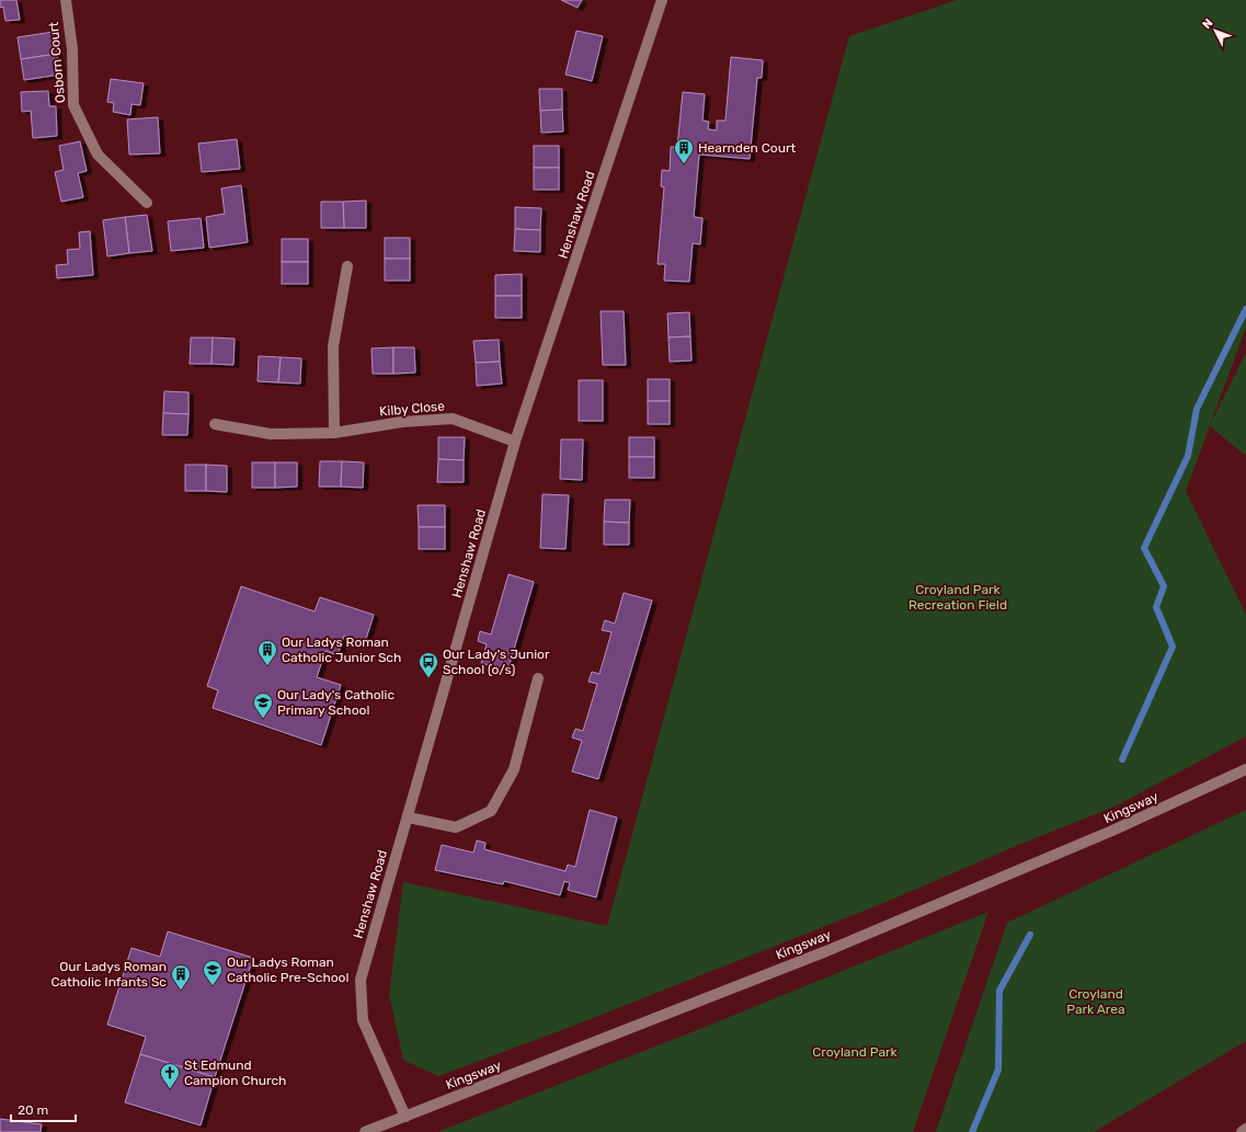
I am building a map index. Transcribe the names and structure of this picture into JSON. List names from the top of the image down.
{
  "streets": {
    "street": [
      "Osborn Court",
      "Henshaw Road",
      "Kilby Close",
      "Kingsway"
    ]
  },
  "crossings": [
    ["Henshaw Road", "Kilby Close"],
    ["Henshaw Road", "Kingsway"]
  ],
  "parks": ["Croyland Park Recreation Field", "Croyland Park Area", "Croyland Park"],
  "places": {
    "building": ["Hearnden Court", "Our Ladys Roman Catholic Junior Sch", "Our Ladys Roman Catholic Infants Sc"],
    "bus stop": ["Our Lady's Junior School (o/s)"],
    "school or university": ["Our Lady's Catholic Primary School", "Our Ladys Roman Catholic Pre-School"],
    "church": ["St Edmund Campion Church"]
  },
  "scale_bar": "20 m",
  "north": "top left"
}
